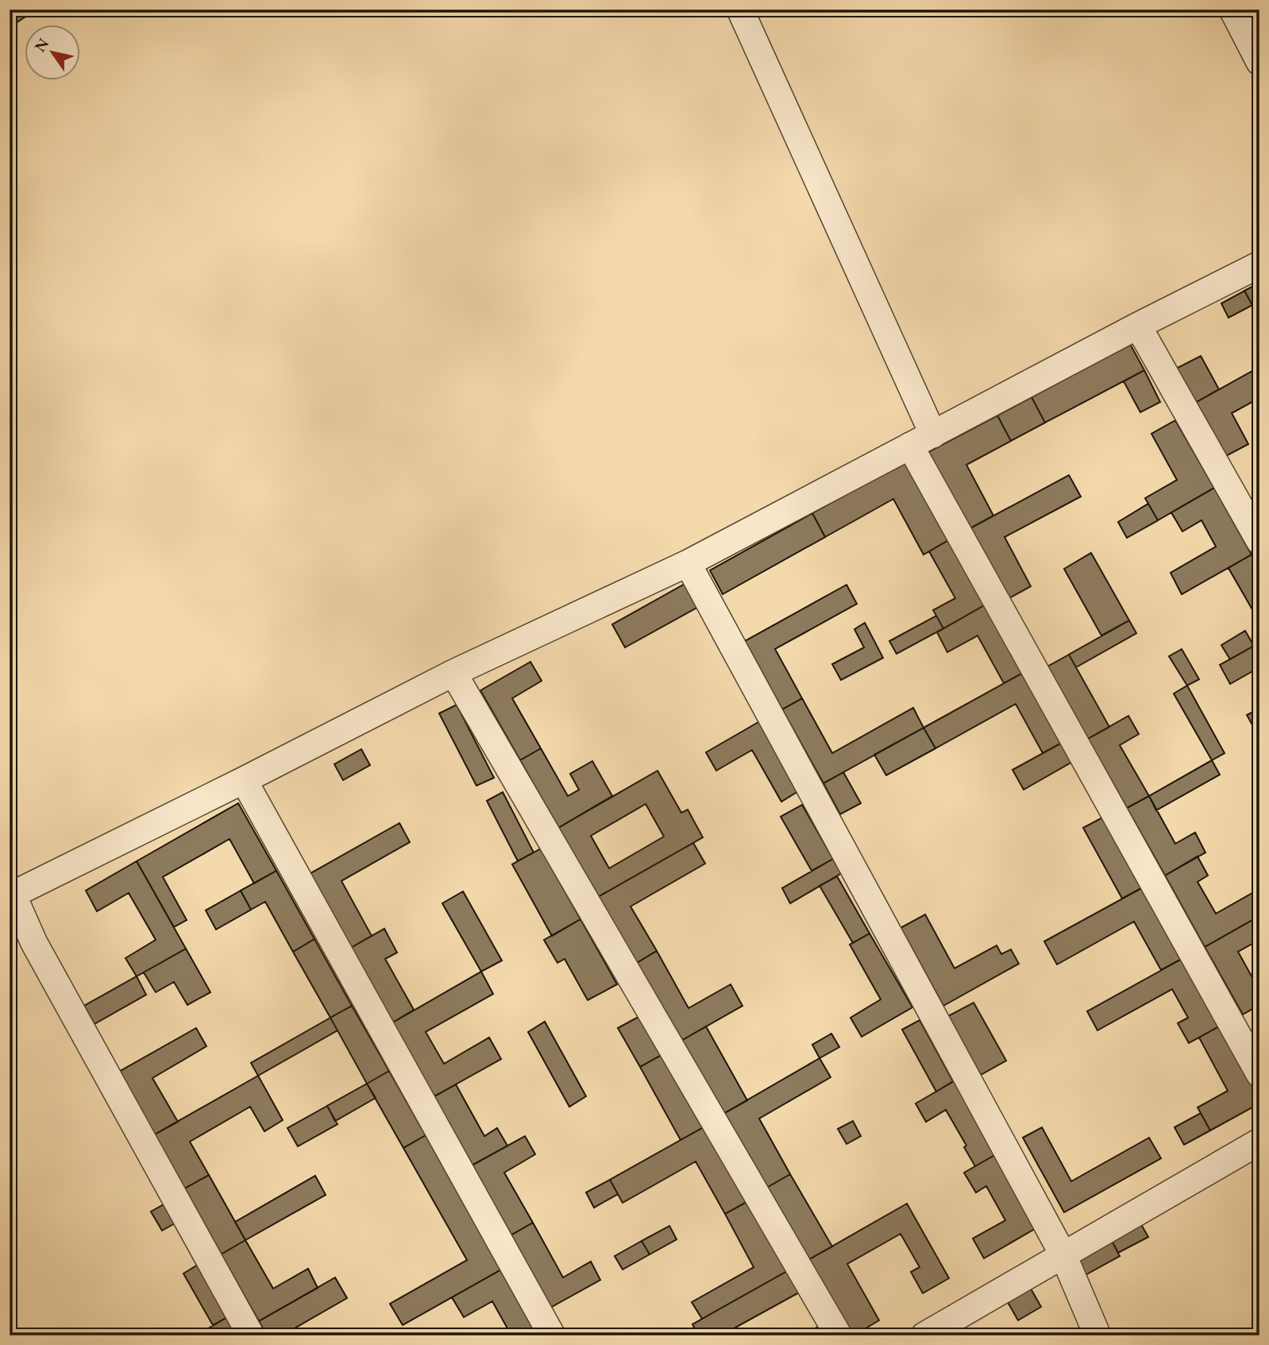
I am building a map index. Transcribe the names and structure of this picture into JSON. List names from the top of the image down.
{
  "north": "top left"
}
